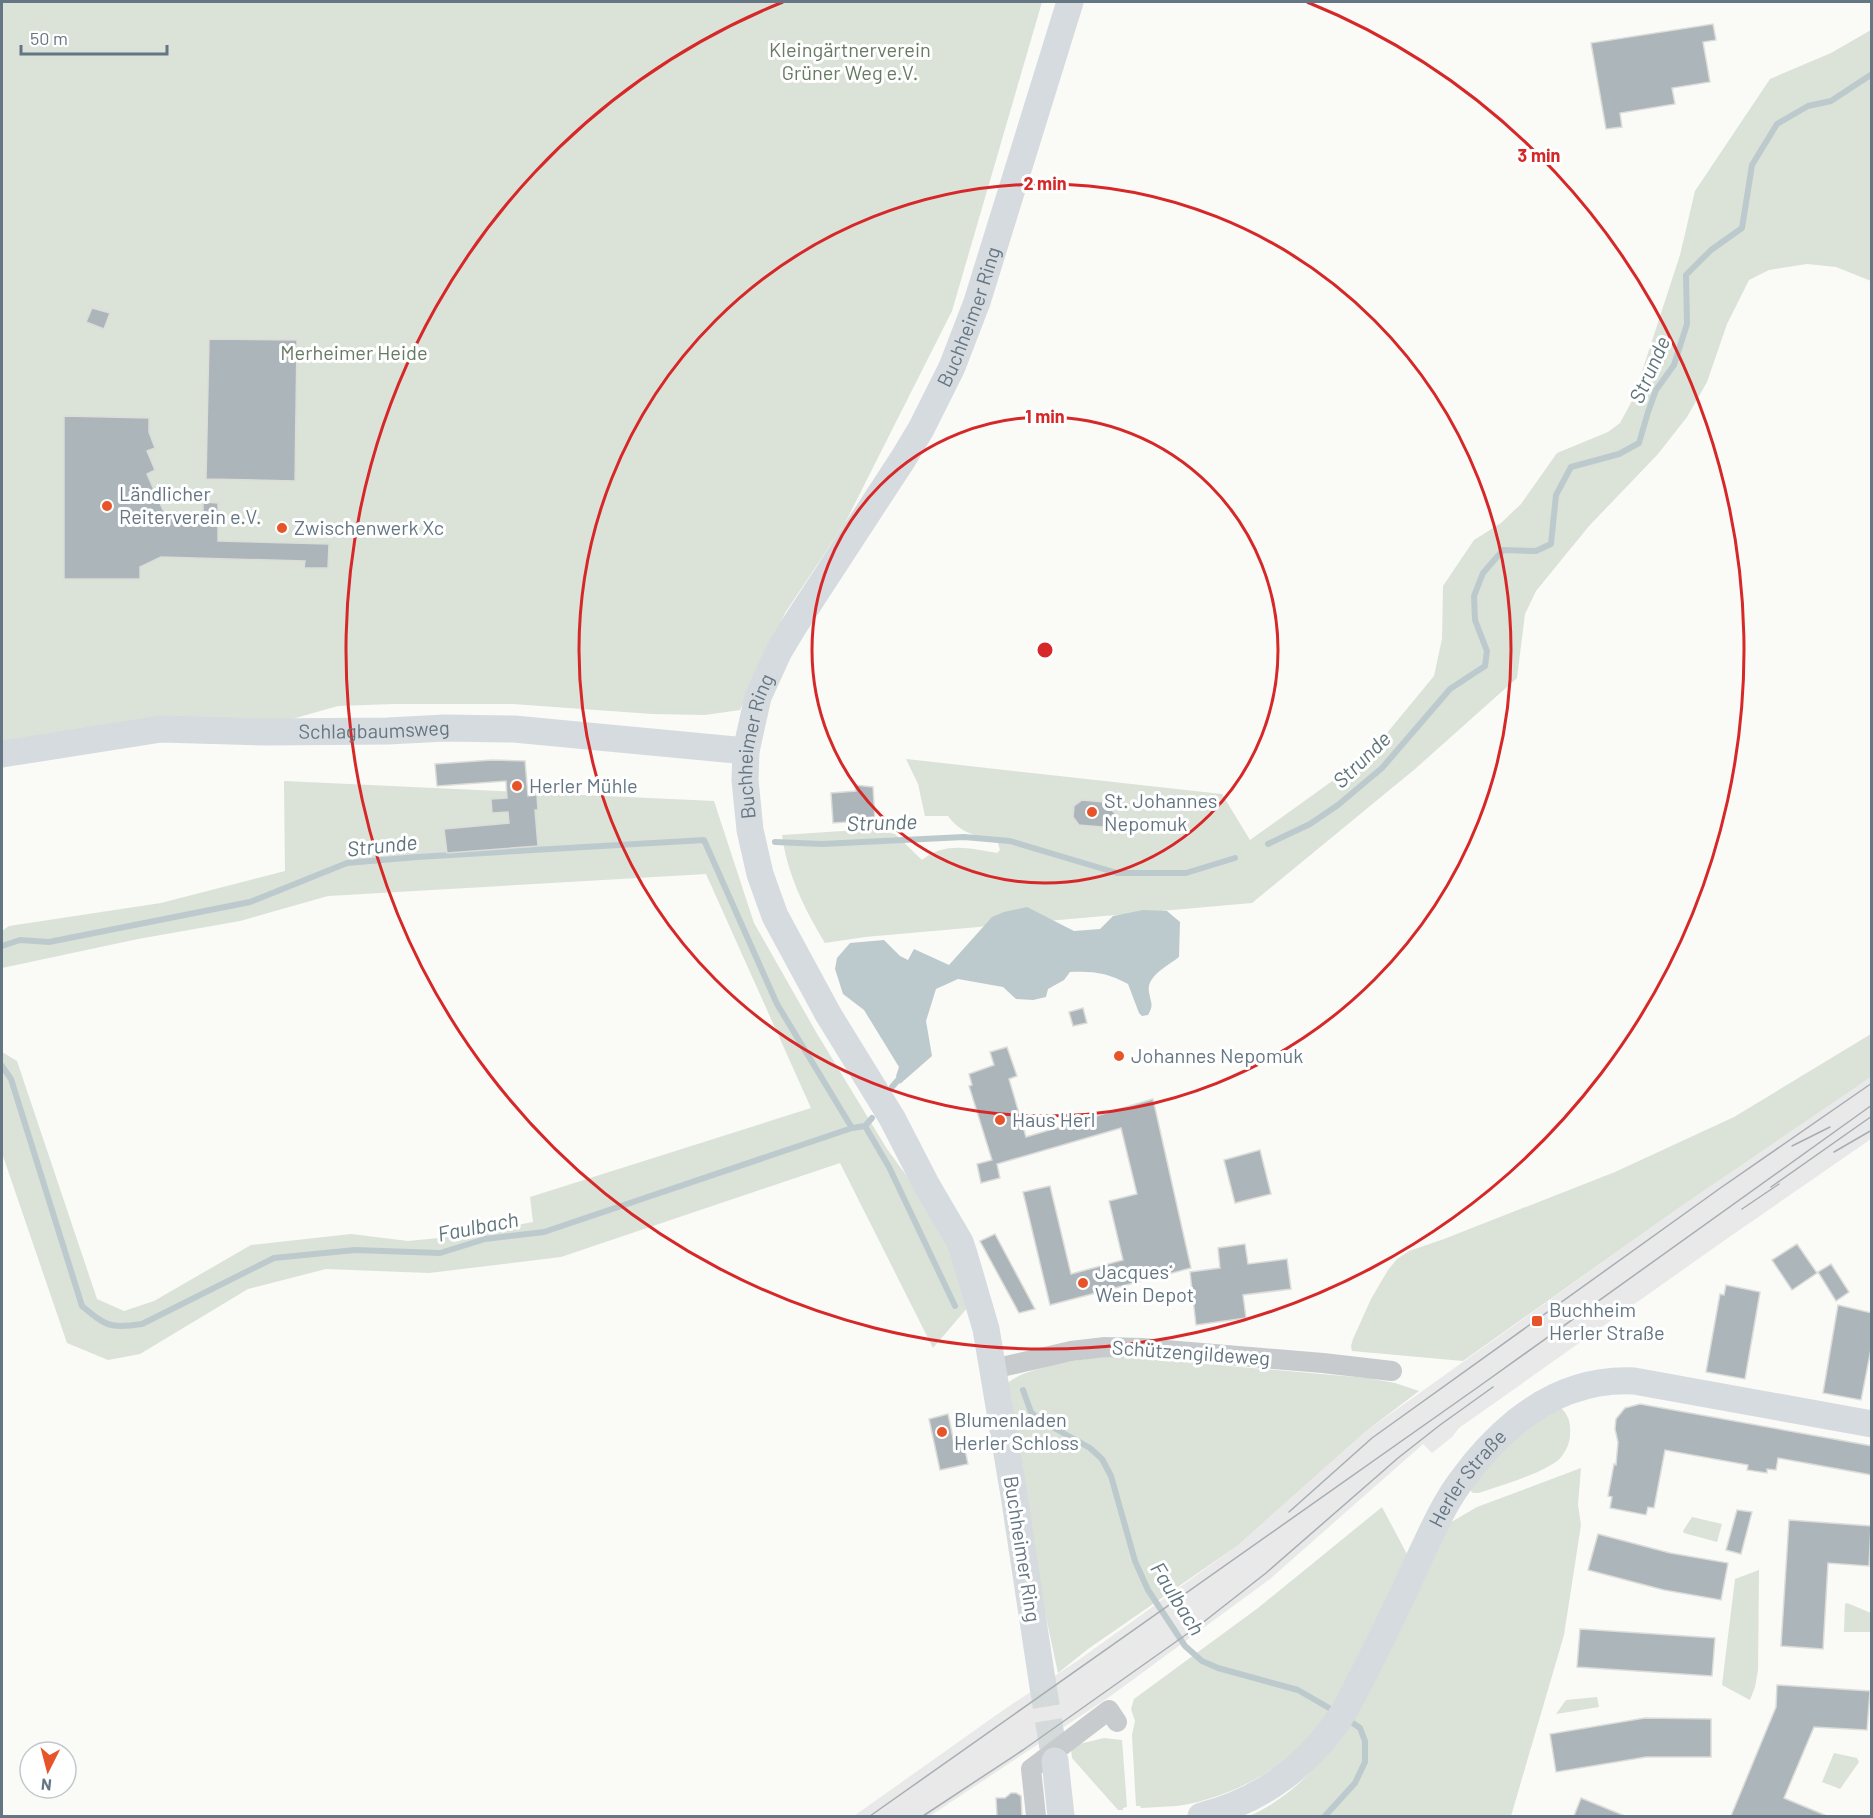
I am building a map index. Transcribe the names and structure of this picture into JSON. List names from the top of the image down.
{
  "streets": {
    "main road": ["Buchheimer Ring", "Schlagbaumsweg", "Herler Straße"],
    "street": ["Schützengildeweg"]
  },
  "crossings": [
    ["Buchheimer Ring", "Schlagbaumsweg"],
    ["Buchheimer Ring", "Schützengildeweg"]
  ],
  "water": ["Strunde", "Faulbach"],
  "parks": ["Kleingärtnerverein Grüner Weg e.V.", "Merheimer Heide"],
  "places": {
    "other": [
      "Ländlicher Reiterverein e.V.",
      "Zwischenwerk Xc",
      "Herler Mühle",
      "St. Johannes Nepomuk",
      "Johannes Nepomuk",
      "Haus Herl",
      "Jacques´ Wein Depot",
      "Blumenladen Herler Schloss"
    ],
    "transit": ["Buchheim Herler Straße"]
  },
  "scale_bar": "50 m",
  "north": "bottom",
  "rings": ["3 min", "2 min", "1 min"]
}
